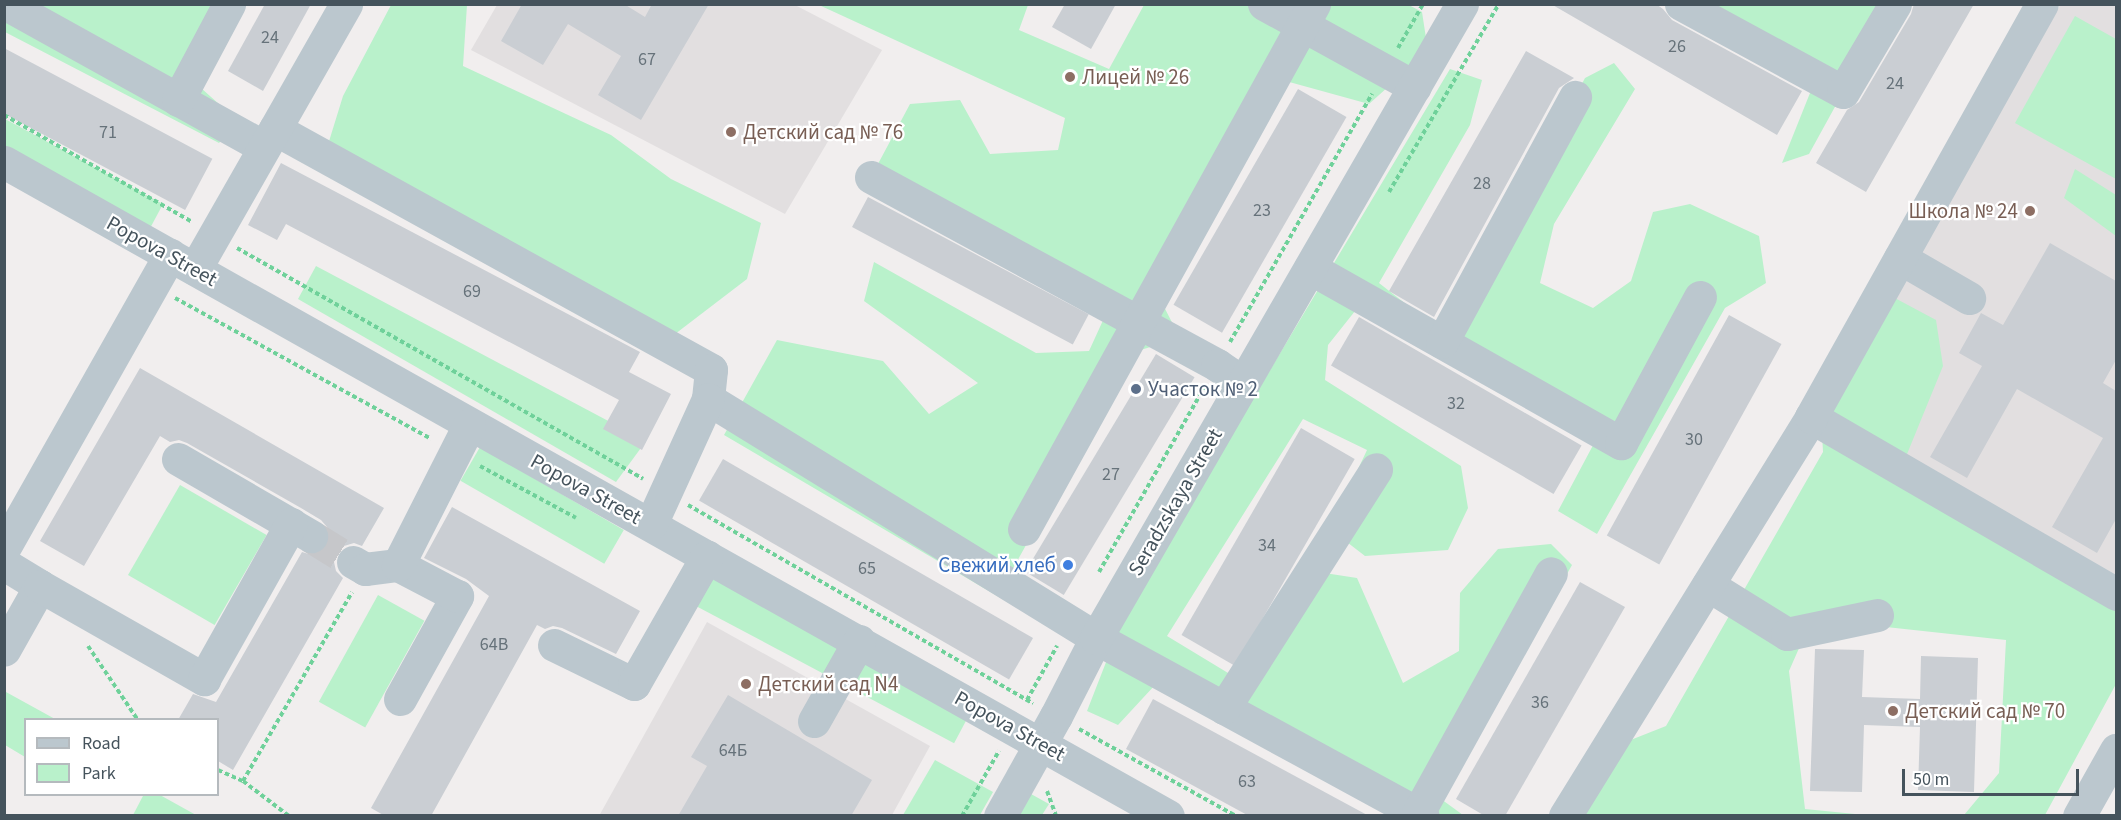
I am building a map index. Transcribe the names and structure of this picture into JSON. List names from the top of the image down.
{
  "streets": {
    "street": ["Popova Street", "Seradzskaya Street"]
  },
  "crossings": [
    ["Popova Street", "Seradzskaya Street"]
  ],
  "places": [
    "Лицей № 26",
    "Детский сад № 76",
    "Школа № 24",
    "Участок № 2",
    "Свежий хлеб",
    "Детский сад N4",
    "Детский сад № 70"
  ],
  "house_numbers": [
    "24",
    "26",
    "67",
    "24",
    "71",
    "28",
    "23",
    "69",
    "32",
    "30",
    "27",
    "34",
    "65",
    "64В",
    "36",
    "64Б",
    "63"
  ],
  "legend": ["Road", "Park"],
  "scale_bar": "50 m"
}
